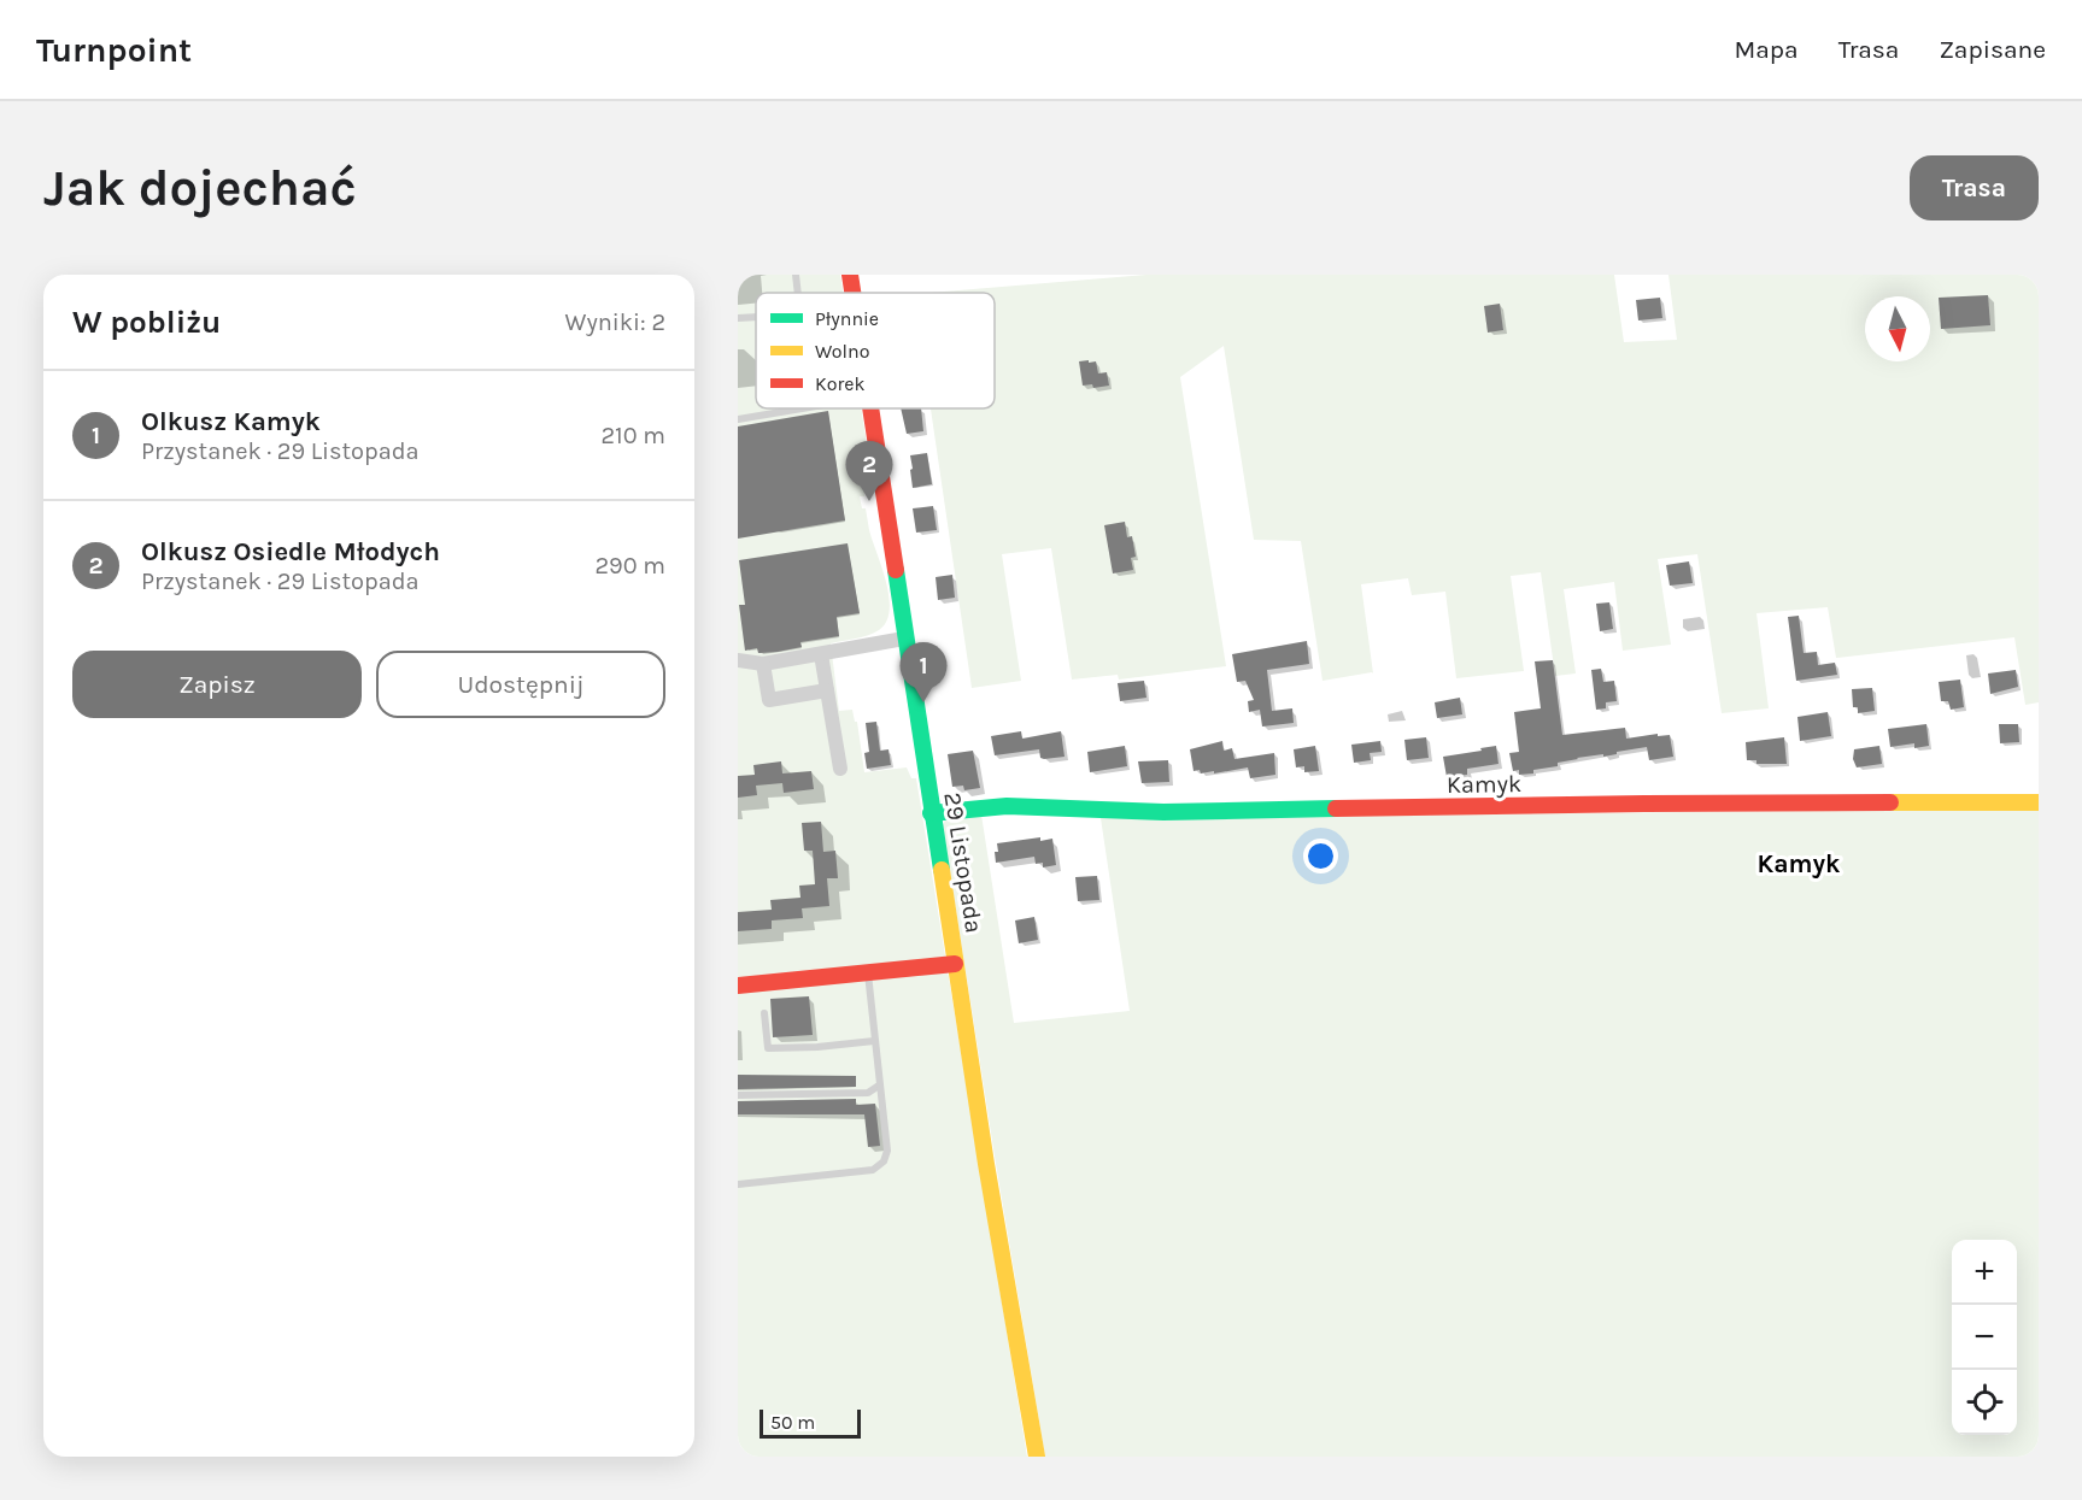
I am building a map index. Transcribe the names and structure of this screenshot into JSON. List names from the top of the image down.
{
  "streets": {
    "street": ["Kamyk", "29 Listopada"]
  },
  "crossings": [
    ["Kamyk", "29 Listopada"]
  ],
  "districts": ["Kamyk"],
  "legend": ["Płynnie", "Wolno", "Korek"],
  "scale_bar": "50 m",
  "north": "bottom",
  "page": {
    "header": "Turnpoint",
    "nav": ["Mapa", "Trasa", "Zapisane"],
    "buttons": [
      "Trasa",
      ["Zapisz", "Udostępnij"]
    ],
    "title": "Jak dojechać",
    "heading": ["W pobliżu", "Wyniki: 2"],
    "list": [
      {
        "mark": "1",
        "name": "Olkusz Kamyk",
        "note": "Przystanek · 29 Listopada",
        "value": "210 m"
      },
      {
        "mark": "2",
        "name": "Olkusz Osiedle Młodych",
        "note": "Przystanek · 29 Listopada",
        "value": "290 m"
      }
    ],
    "pins": ["2", "1"],
    "map_buttons": ["+", "−"],
    "scale": "50 m"
  }
}
